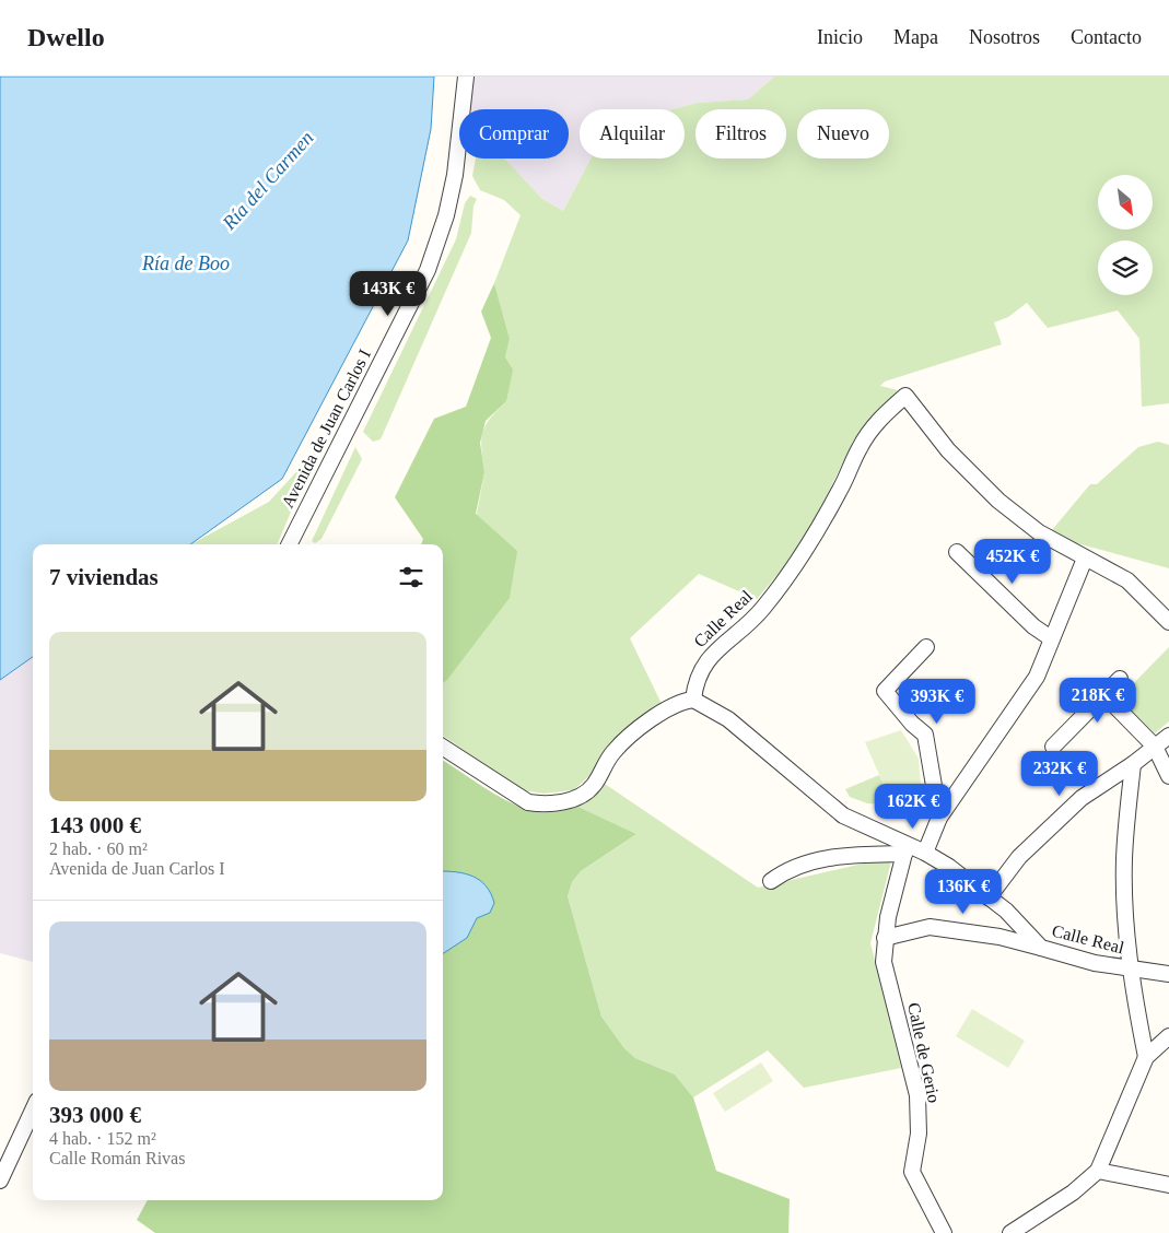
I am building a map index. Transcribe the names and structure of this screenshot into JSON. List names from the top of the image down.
{
  "streets": {
    "street": ["Avenida de Juan Carlos I", "Calle Real", "Calle de Gerio"]
  },
  "crossings": [
    ["Calle Real", "Calle de Gerio"]
  ],
  "water": ["Ría del Carmen", "Ría de Boo"],
  "north": "bottom right",
  "page": {
    "header": "Dwello",
    "nav": [
      "Inicio",
      "Mapa",
      "Nosotros",
      "Contacto"
    ],
    "chip": [
      "Comprar",
      "Alquilar",
      "Filtros",
      "Nuevo"
    ],
    "price": [
      "143K €",
      "452K €",
      "218K €",
      "393K €",
      "232K €",
      "162K €",
      "136K €"
    ],
    "heading": "7 viviendas",
    "list": [
      {
        "name": "143 000 €",
        "note": "2 hab. · 60 m² · Avenida de Juan Carlos I"
      },
      {
        "name": "393 000 €",
        "note": "4 hab. · 152 m² · Calle Román Rivas"
      }
    ]
  }
}
